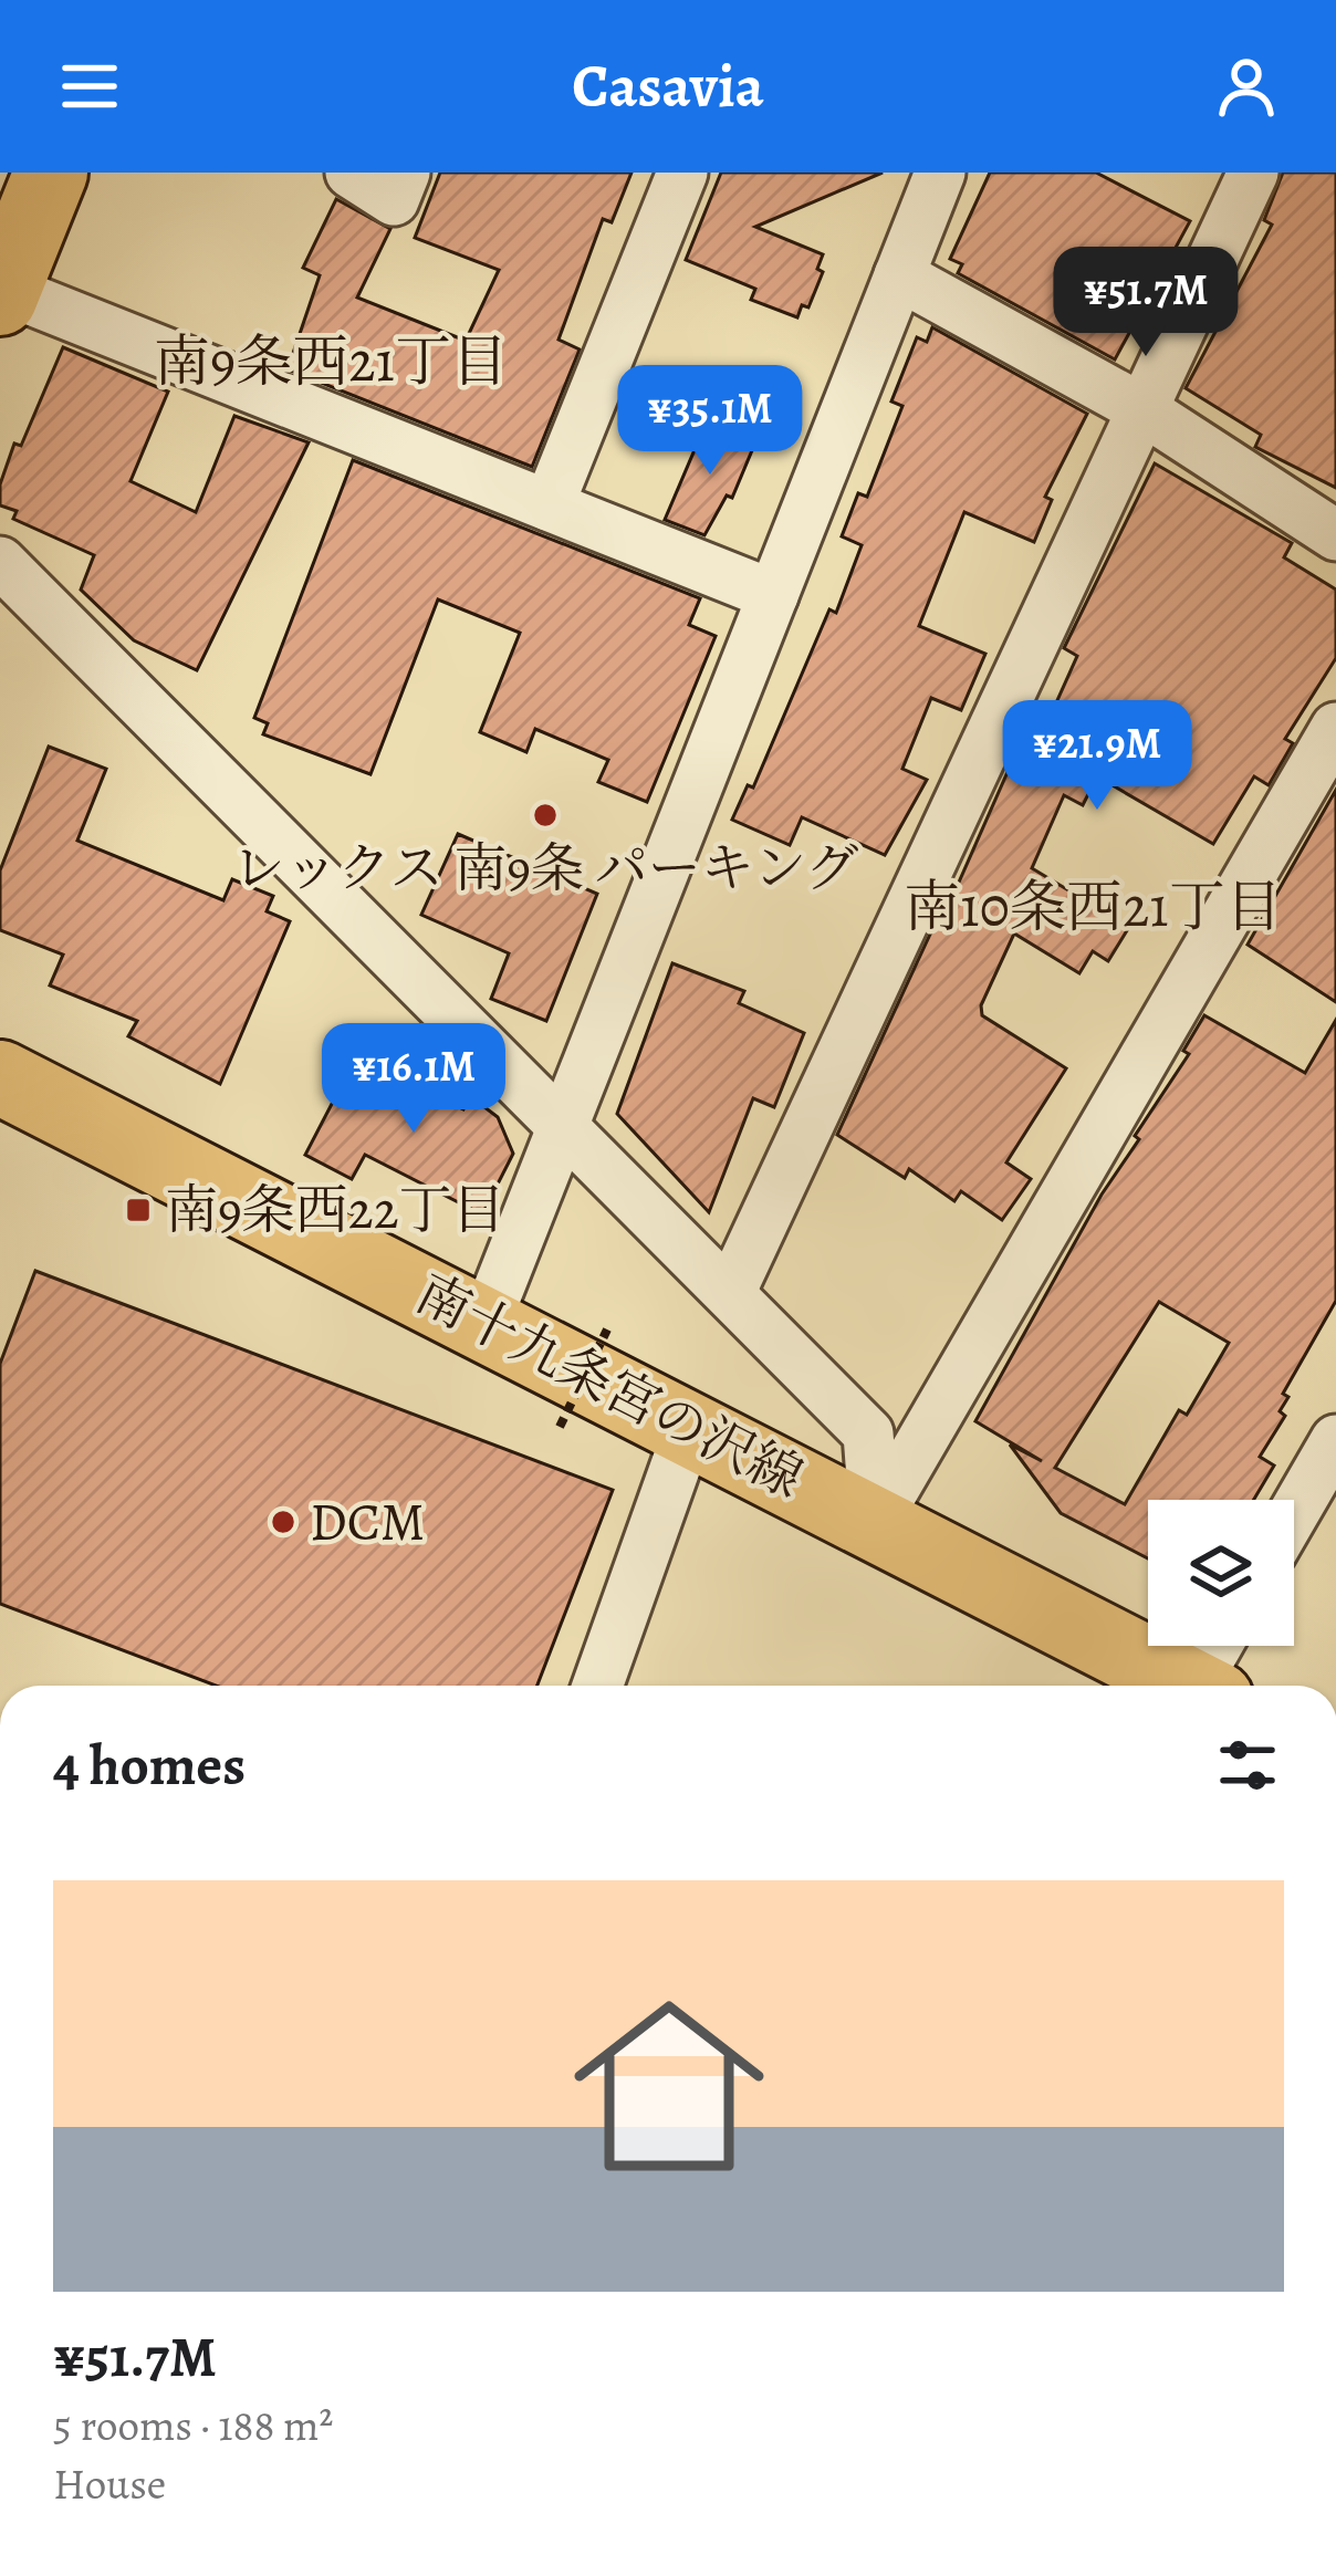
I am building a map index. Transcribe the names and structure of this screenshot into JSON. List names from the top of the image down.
{
  "streets": {
    "main road": ["南十九条宮の沢線"]
  },
  "districts": ["南9条西21丁目", "南10条西21丁目"],
  "places": {
    "other": ["レックス 南9条 パーキング", "DCM"],
    "transit": ["南9条西22丁目"]
  },
  "page": {
    "header": "Casavia",
    "price": [
      "¥51.7M",
      "¥35.1M",
      "¥21.9M",
      "¥16.1M"
    ],
    "heading": "4 homes",
    "list": [
      {
        "name": "¥51.7M",
        "note": "5 rooms · 188 m² · House"
      }
    ]
  }
}
